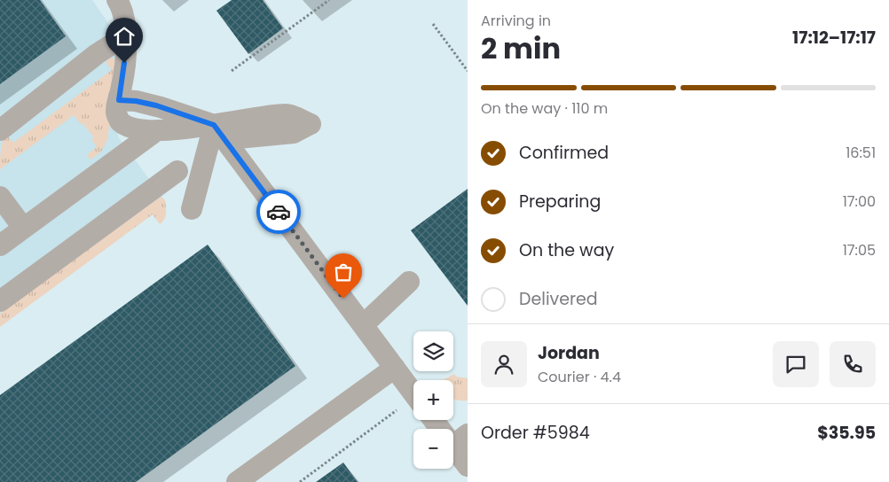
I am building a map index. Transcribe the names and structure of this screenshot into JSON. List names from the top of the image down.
{
  "page": {
    "heading": ["2 min", "Arriving in", "17:12–17:17"],
    "panel": [
      "Jordan",
      "Courier · 4.4",
      "Order #5984",
      "$35.95"
    ],
    "bar": "On the way · 110 m",
    "list": [
      ["Confirmed", "16:51"],
      ["Preparing", "17:00"],
      ["On the way", "17:05"],
      "Delivered"
    ],
    "map_buttons": ["+", "−"]
  }
}
